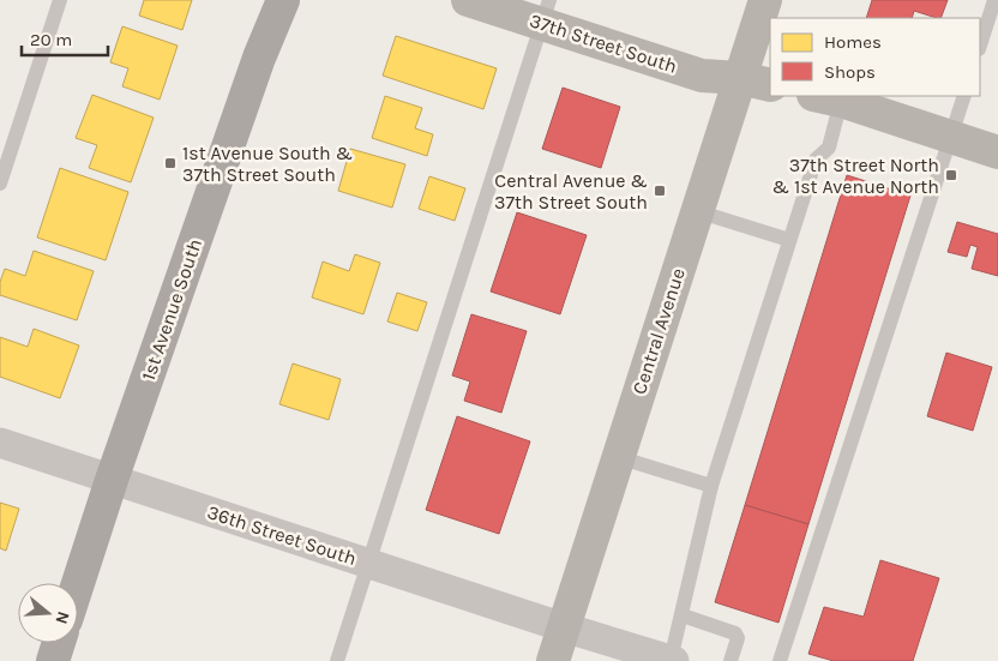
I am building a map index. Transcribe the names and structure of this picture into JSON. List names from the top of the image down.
{
  "streets": {
    "main road": ["37th Street South", "1st Avenue South", "Central Avenue"],
    "street": ["36th Street South"]
  },
  "crossings": [
    ["37th Street South", "Central Avenue"],
    ["1st Avenue South", "36th Street South"],
    ["Central Avenue", "36th Street South"]
  ],
  "places": {
    "transit": ["1st Avenue South & 37th Street South", "37th Street North & 1st Avenue North", "Central Avenue & 37th Street South"]
  },
  "legend": ["Homes", "Shops"],
  "scale_bar": "20 m",
  "north": "right"
}
